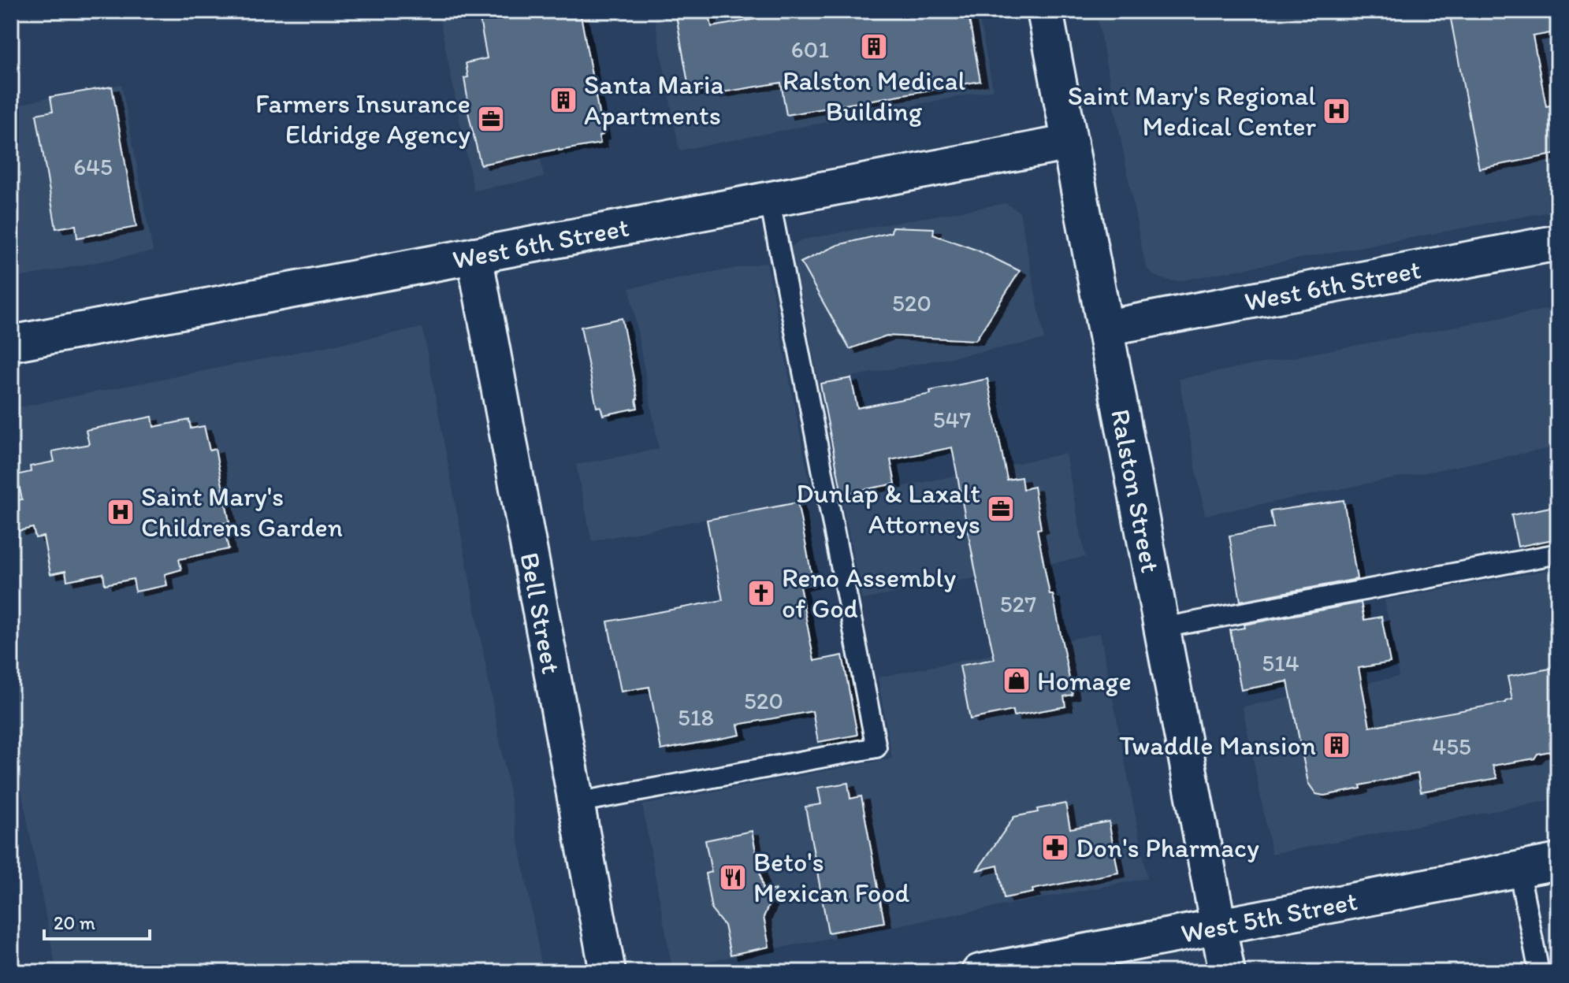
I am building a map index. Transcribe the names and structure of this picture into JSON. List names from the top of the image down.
{
  "streets": {
    "street": [
      "West 6th Street",
      "Ralston Street",
      "Bell Street",
      "West 5th Street"
    ]
  },
  "crossings": [
    ["West 6th Street", "Ralston Street"],
    ["West 6th Street", "Bell Street"],
    ["Ralston Street", "West 5th Street"]
  ],
  "places": {
    "building": ["Ralston Medical Building", "Santa Maria Apartments", "Twaddle Mansion"],
    "hospital": ["Saint Mary's Regional Medical Center", "Saint Mary's Childrens Garden"],
    "office": ["Farmers Insurance Eldridge Agency", "Dunlap & Laxalt Attorneys"],
    "church": ["Reno Assembly of God"],
    "shop": ["Homage"],
    "pharmacy": ["Don's Pharmacy"],
    "restaurant": ["Beto's Mexican Food"]
  },
  "house_numbers": [
    "601",
    "645",
    "520",
    "547",
    "527",
    "514",
    "520",
    "518",
    "455"
  ],
  "scale_bar": "20 m"
}
